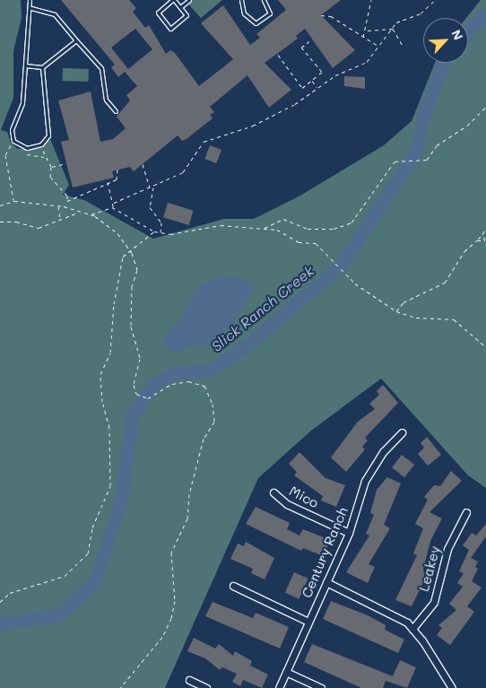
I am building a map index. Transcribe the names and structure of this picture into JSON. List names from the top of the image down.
{
  "streets": {
    "street": ["Mico", "Century Ranch", "Leakey"]
  },
  "crossings": [
    ["Mico", "Century Ranch"]
  ],
  "water": ["Slick Ranch Creek"],
  "north": "top right"
}
